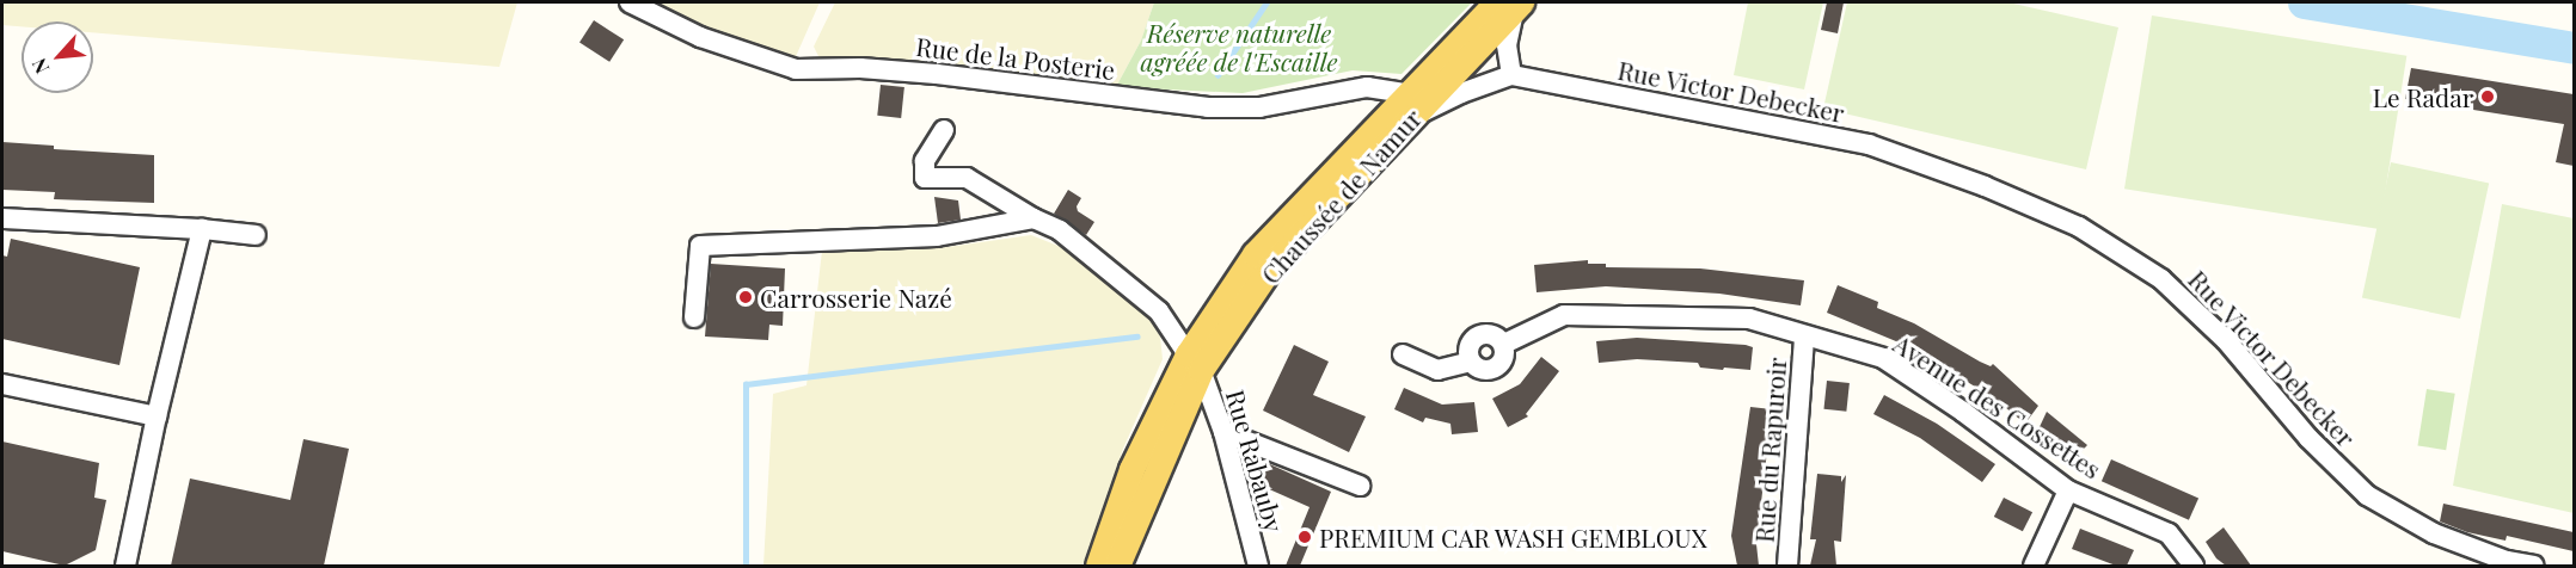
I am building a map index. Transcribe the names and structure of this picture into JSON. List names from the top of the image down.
{
  "streets": {
    "main road": ["Chaussée de Namur"],
    "street": [
      "Rue de la Posterie",
      "Rue Victor Debecker",
      "Avenue des Cossettes",
      "Rue du Rapuroir",
      "Rue Rabauby"
    ]
  },
  "crossings": [
    ["Rue de la Posterie", "Chaussée de Namur"],
    ["Chaussée de Namur", "Rue Rabauby"],
    ["Avenue des Cossettes", "Rue du Rapuroir"]
  ],
  "parks": ["Réserve naturelle agréée de l'Escaille"],
  "places": ["Le Radar", "Carrosserie Nazé", "PREMIUM CAR WASH GEMBLOUX"],
  "north": "bottom left"
}
